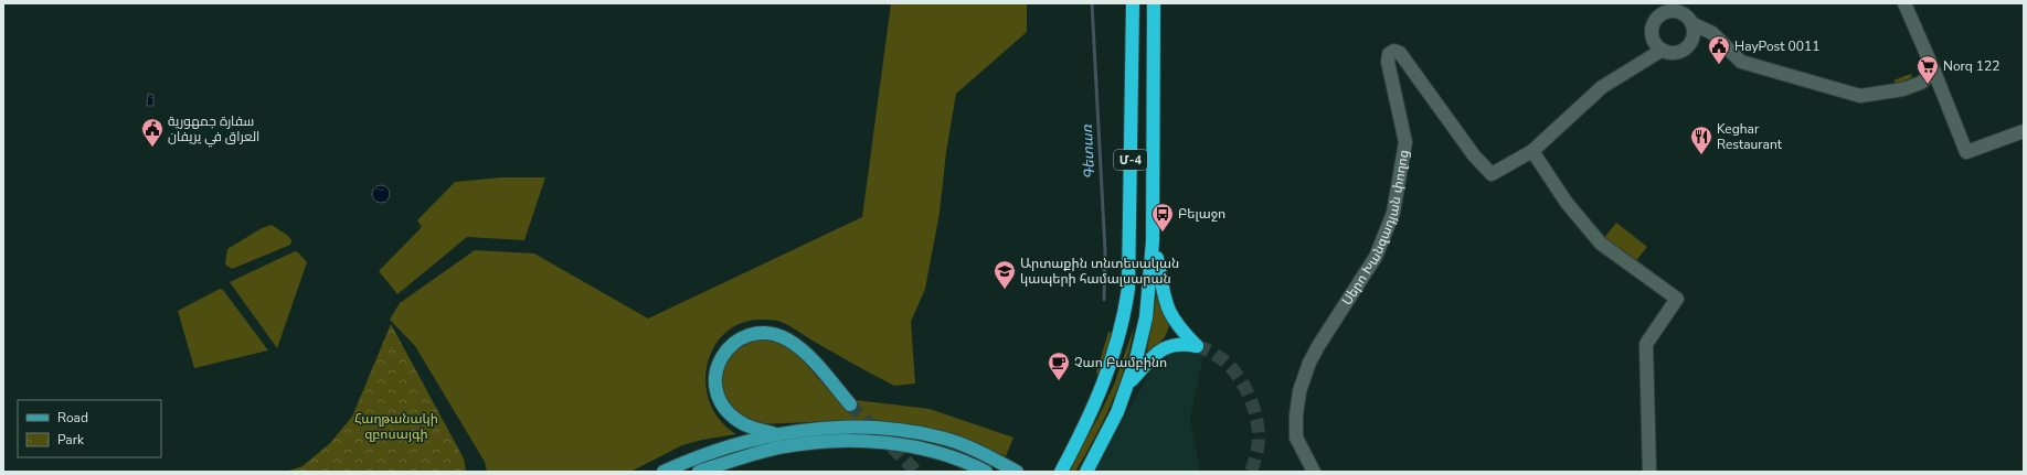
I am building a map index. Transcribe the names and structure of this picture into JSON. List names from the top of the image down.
{
  "streets": {
    "highway": ["Մ-4"],
    "street": ["Սերո Խանզադյան փողոց"]
  },
  "water": ["Գետառ"],
  "parks": ["Հաղթանակի զբոսայգի"],
  "places": {
    "public building": ["HayPost 0011", "سفارة جمهورية العراق في يريفان"],
    "supermarket": ["Norq 122"],
    "restaurant": ["Keghar Restaurant"],
    "bus stop": ["Բելաջո"],
    "school or university": ["Արտաքին տնտեսական կապերի համալսարան"],
    "cafe": ["Չաո Բամբինո"]
  },
  "legend": ["Road", "Park"]
}
